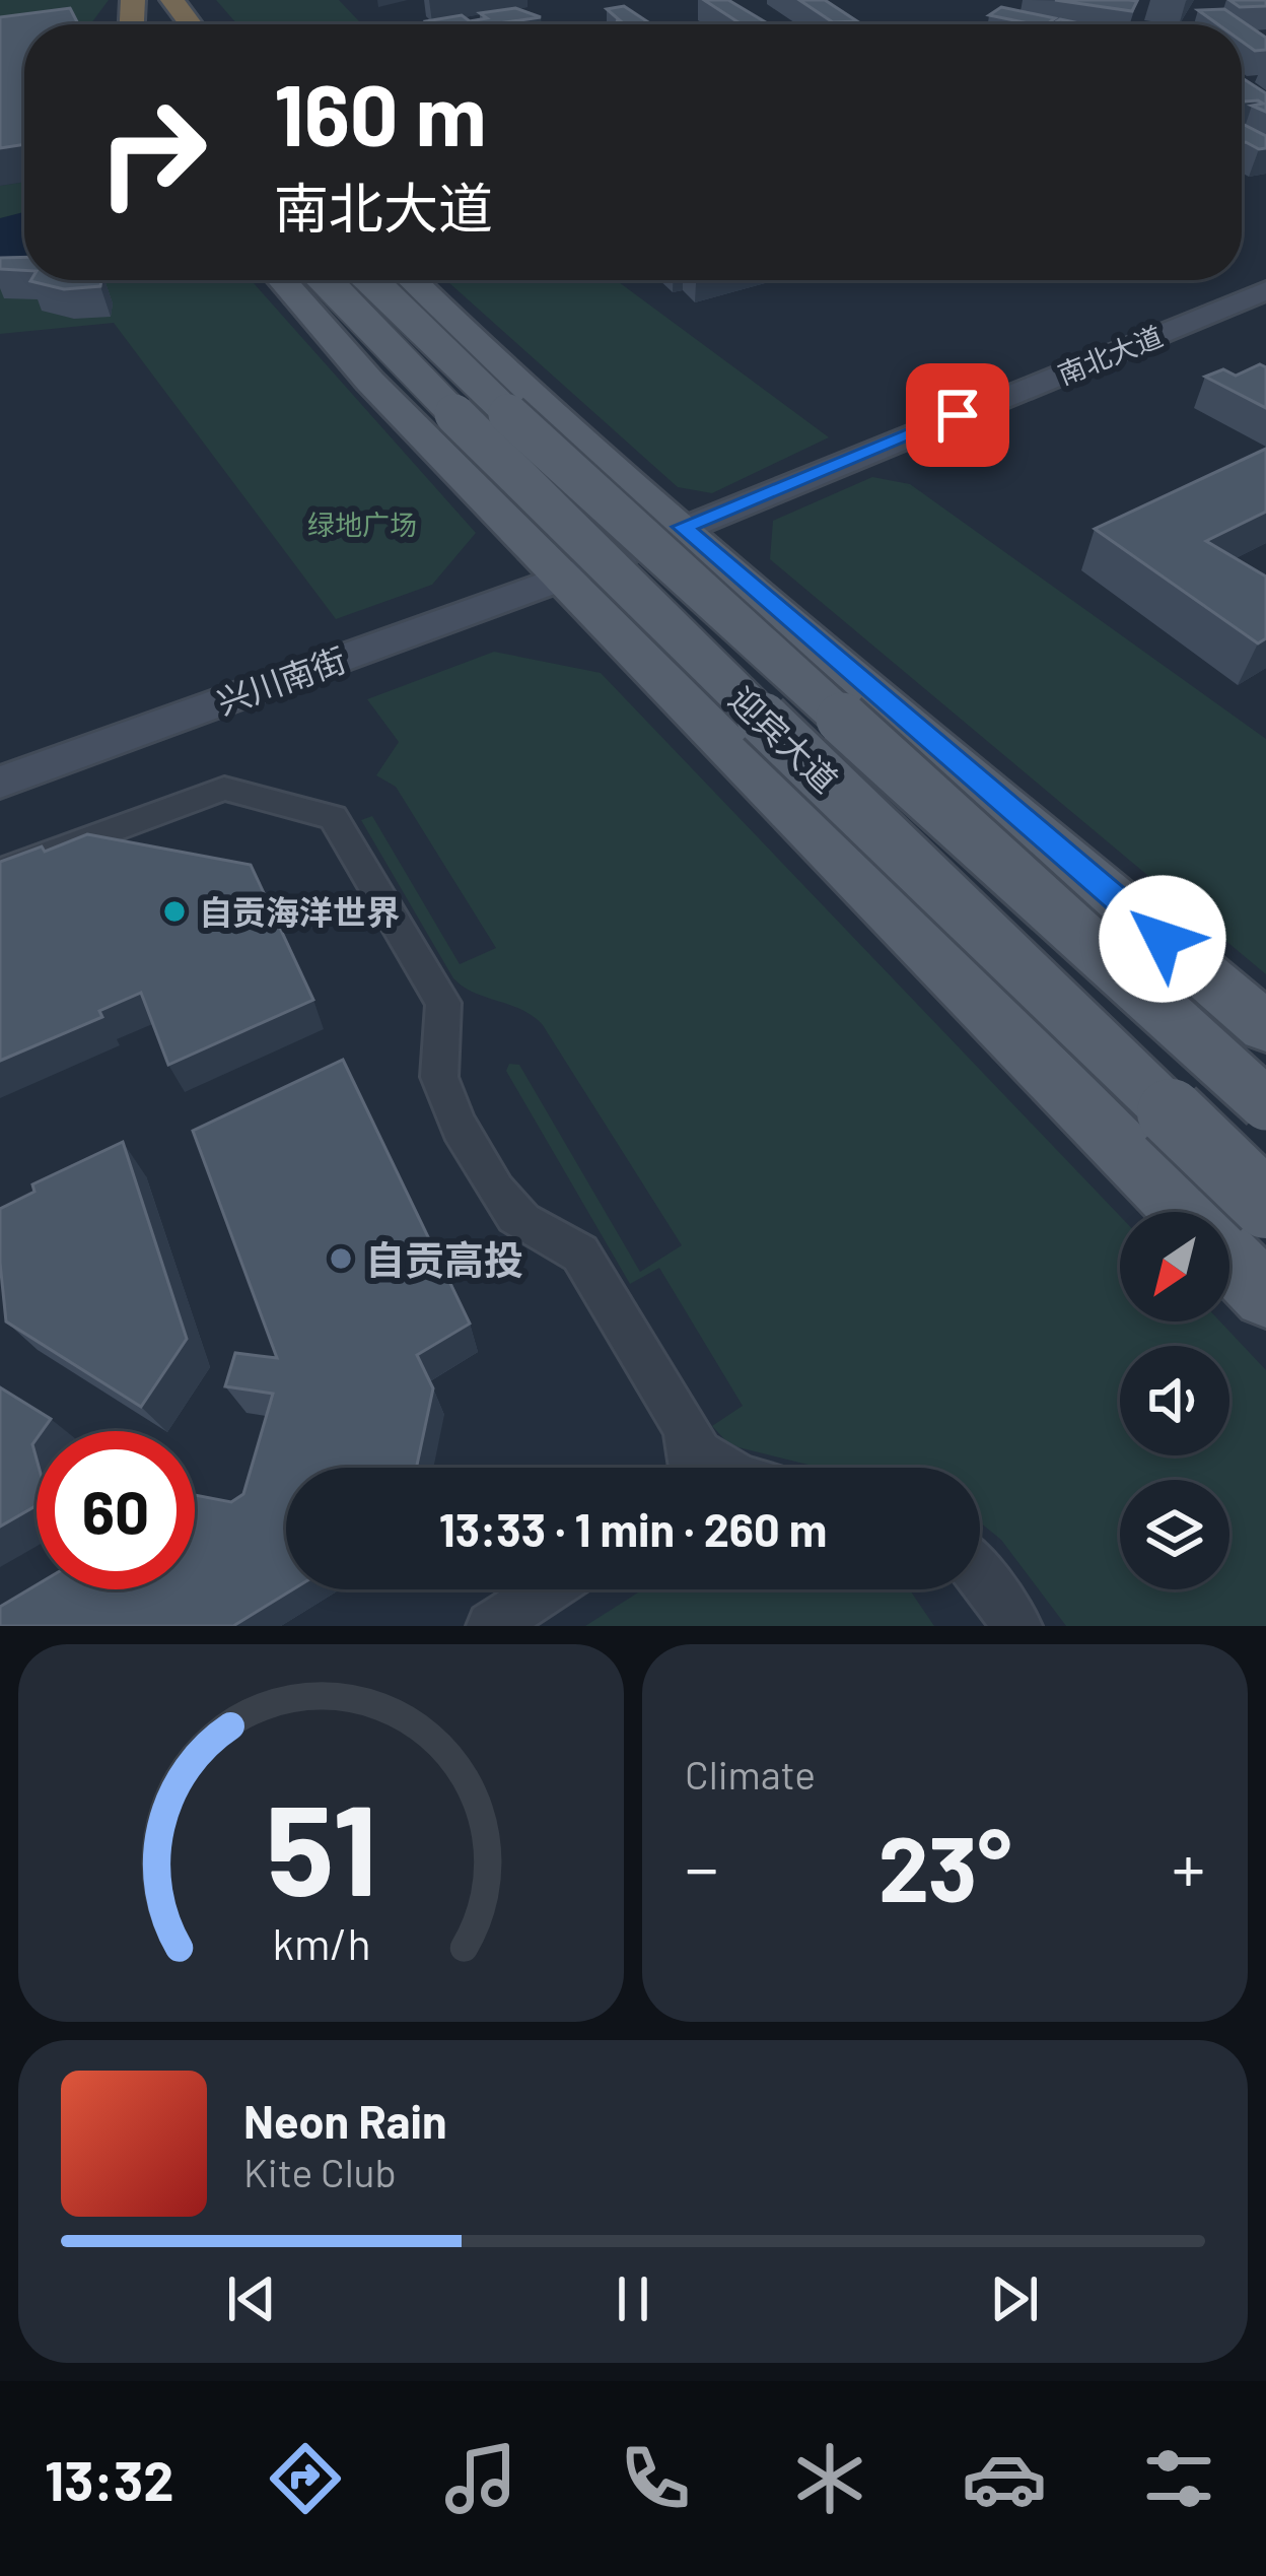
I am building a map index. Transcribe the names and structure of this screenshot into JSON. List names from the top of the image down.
{
  "streets": {
    "main road": ["迎宾大道"],
    "street": ["南北大道", "兴川南街"]
  },
  "crossings": [
    ["南北大道", "兴川南街"]
  ],
  "parks": ["绿地广场"],
  "places": ["自贡海洋世界", "自贡高投"],
  "north": "bottom left",
  "page": {
    "turn": ["160 m", "南北大道"],
    "limit": "60",
    "trip": "13:33 · 1 min · 260 m",
    "tile": "Climate",
    "heat": ["−", "23°", "+"],
    "song": ["Neon Rain", "Kite Club"],
    "tabs": "13:32",
    "gauge": ["51", "km/h"]
  }
}
